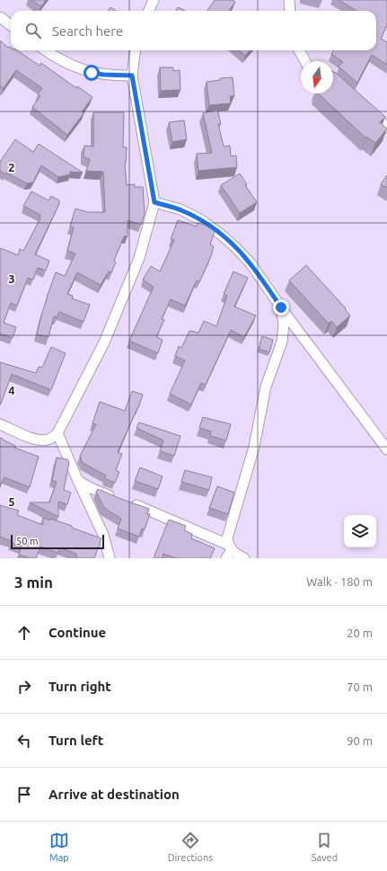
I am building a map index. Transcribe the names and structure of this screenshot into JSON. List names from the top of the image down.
{
  "scale_bar": "50 m",
  "north": "bottom",
  "page": {
    "search": "Search here",
    "scale": "50 m",
    "heading": ["3 min", "Walk · 180 m"],
    "list": [
      ["Continue", "20 m"],
      ["Turn right", "70 m"],
      ["Turn left", "90 m"],
      "Arrive at destination"
    ],
    "nav": ["Map", "Directions", "Saved"]
  },
  "grid": {
    "rows": [
      "2",
      "3",
      "4",
      "5"
    ]
  }
}
